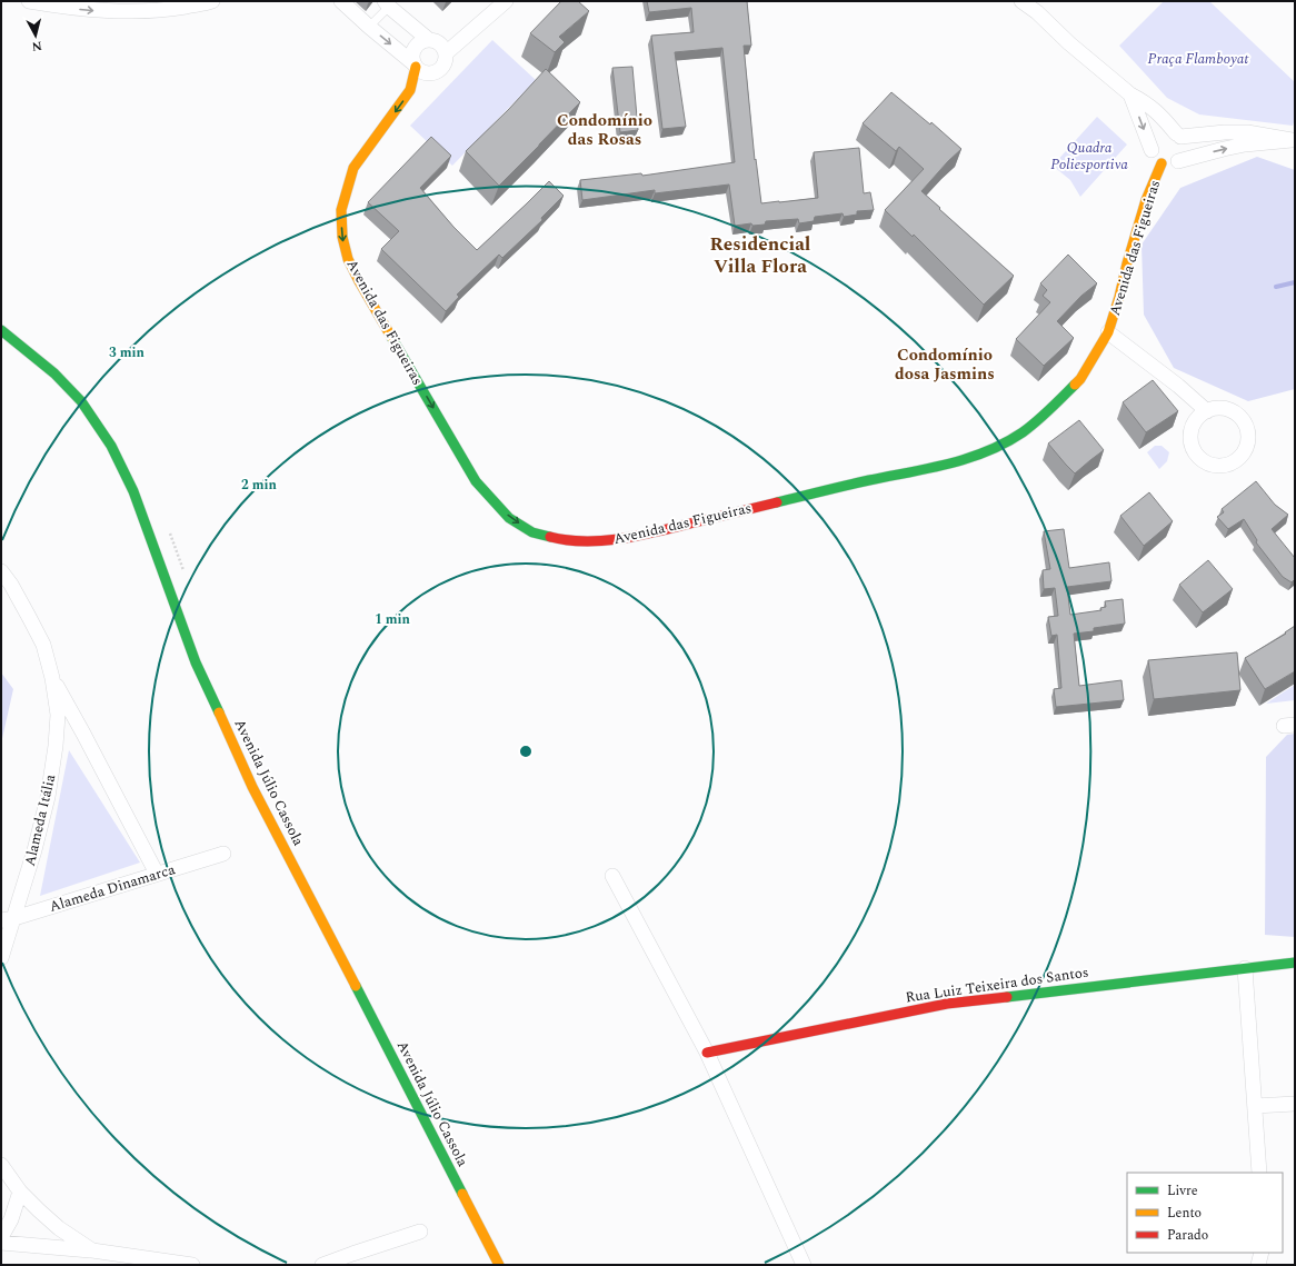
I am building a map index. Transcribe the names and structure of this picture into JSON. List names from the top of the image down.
{
  "streets": {
    "street": [
      "Avenida das Figueiras",
      "Avenida Júlio Cassola",
      "Alameda Itália",
      "Alameda Dinamarca",
      "Rua Luiz Teixeira dos Santos"
    ]
  },
  "crossings": [
    ["Alameda Itália", "Alameda Dinamarca"]
  ],
  "districts": ["Condomínio das Rosas", "Residencial Villa Flora", "Condomínio dosa Jasmins"],
  "parks": ["Praça Flamboyat", "Quadra Poliesportiva"],
  "legend": ["Livre", "Lento", "Parado"],
  "north": "bottom",
  "rings": ["3 min", "2 min", "1 min"]
}
